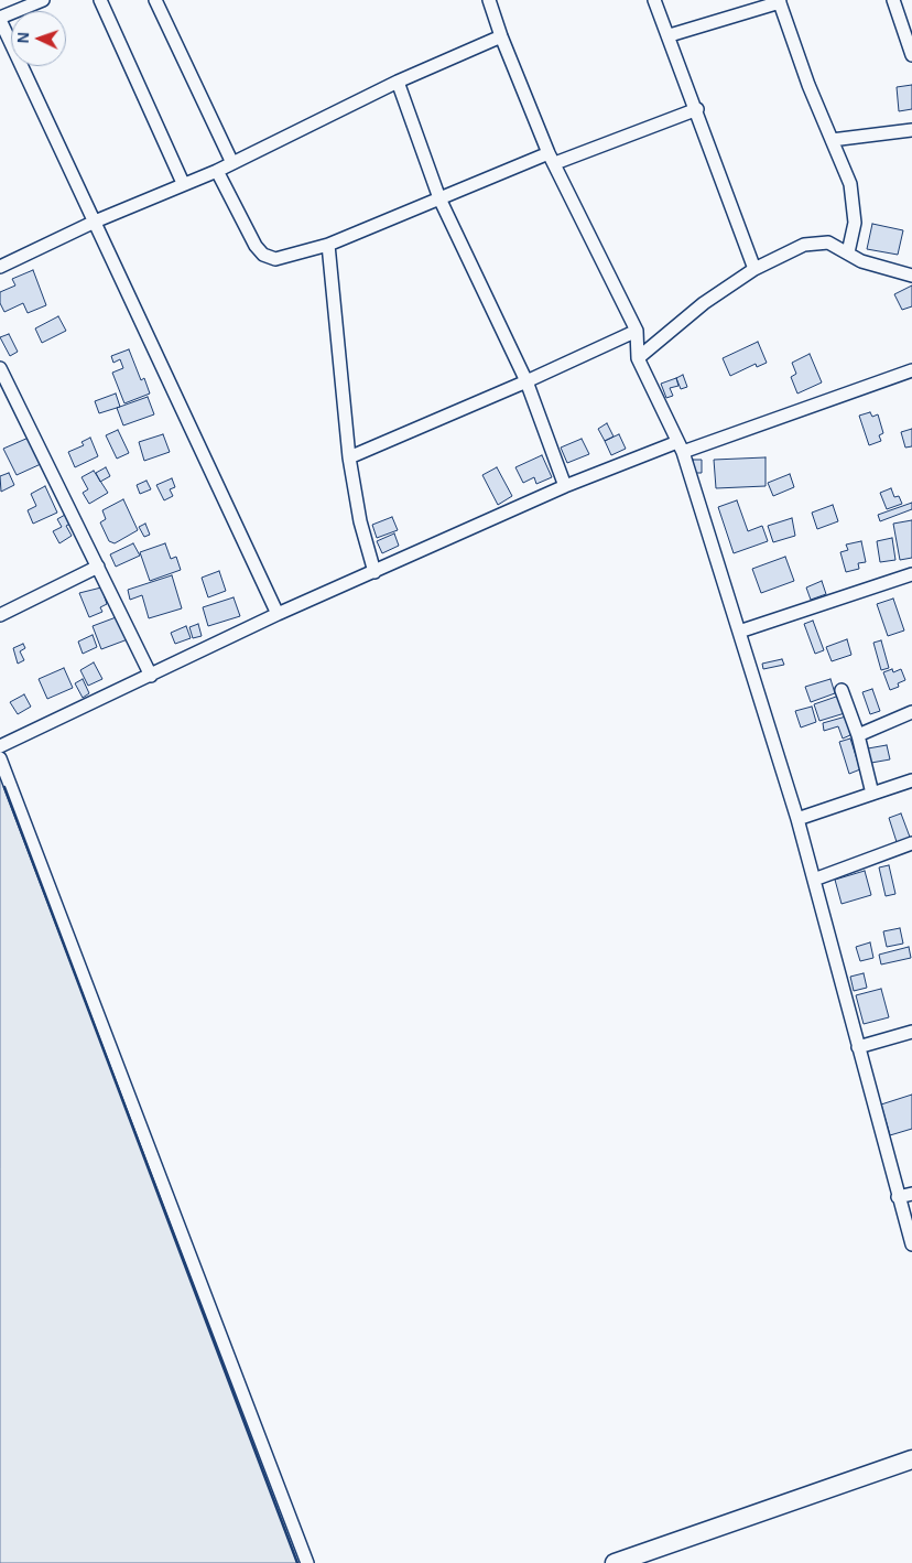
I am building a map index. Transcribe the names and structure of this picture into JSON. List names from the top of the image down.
{
  "north": "left"
}
